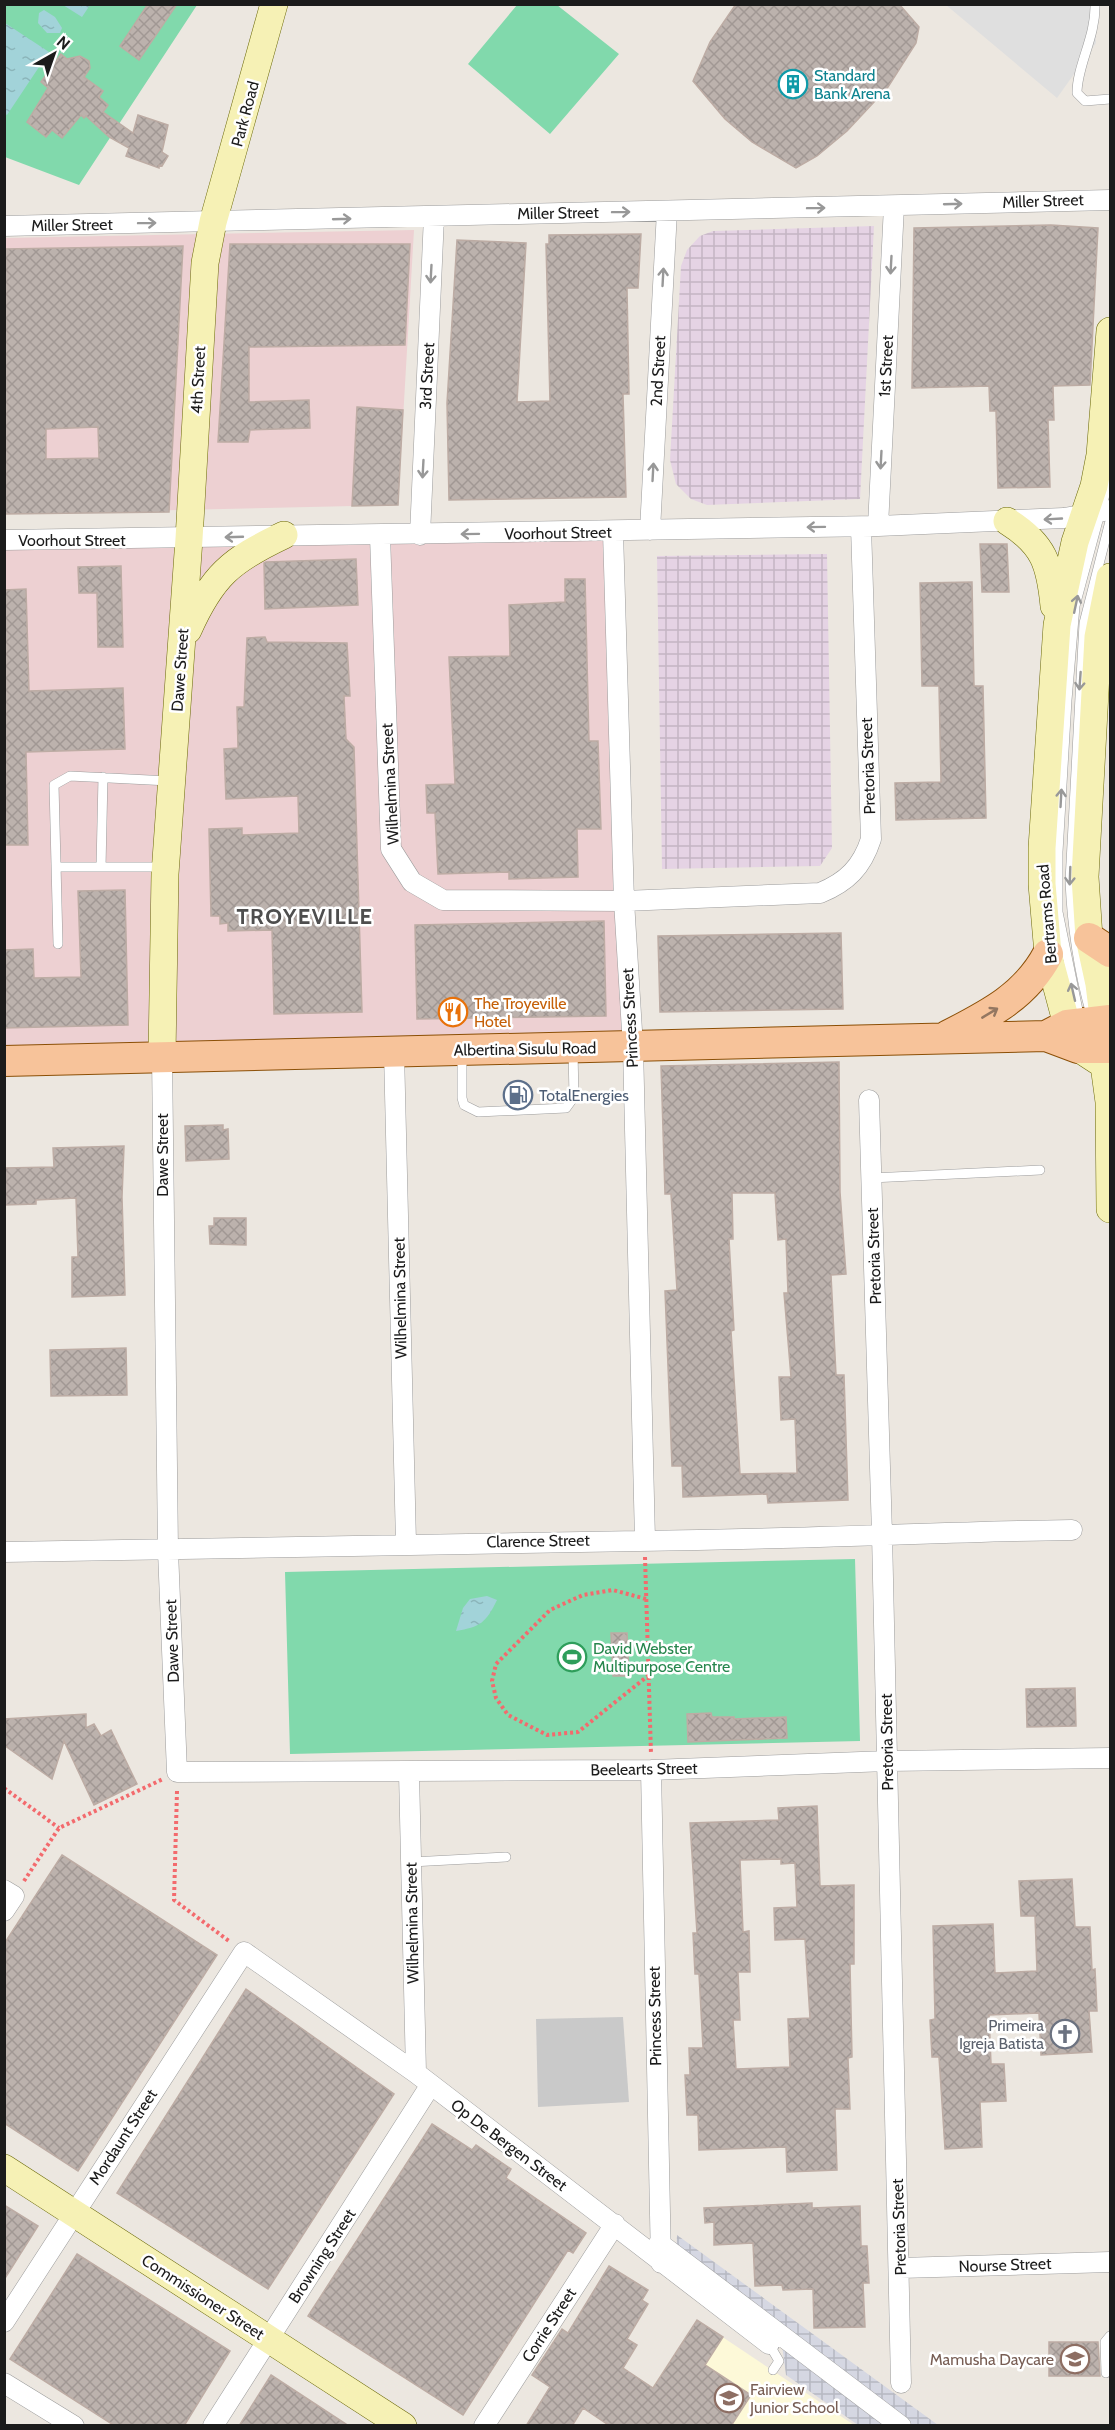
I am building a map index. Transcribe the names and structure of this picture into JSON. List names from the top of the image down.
{
  "streets": {
    "main road": [
      "Park Road",
      "4th Street",
      "Dawe Street",
      "Bertrams Road",
      "Albertina Sisulu Road",
      "Commissioner Street"
    ],
    "street": [
      "Miller Street",
      "1st Street",
      "2nd Street",
      "3rd Street",
      "Voorhout Street",
      "Pretoria Street",
      "Wilhelmina Street",
      "Princess Street",
      "Clarence Street",
      "Beelearts Street",
      "Mordaunt Street",
      "Op De Bergen Street",
      "Browning Street",
      "Nourse Street",
      "Corrie Street"
    ]
  },
  "crossings": [
    ["Park Road", "Miller Street"],
    ["Park Road", "4th Street"],
    ["Miller Street", "1st Street"],
    ["Miller Street", "2nd Street"],
    ["Miller Street", "3rd Street"],
    ["Miller Street", "4th Street"],
    ["1st Street", "Voorhout Street"],
    ["1st Street", "Pretoria Street"],
    ["2nd Street", "Voorhout Street"],
    ["3rd Street", "Voorhout Street"],
    ["4th Street", "Voorhout Street"],
    ["4th Street", "Dawe Street"],
    ["Voorhout Street", "Dawe Street"],
    ["Voorhout Street", "Pretoria Street"],
    ["Voorhout Street", "Wilhelmina Street"],
    ["Voorhout Street", "Bertrams Road"],
    ["Voorhout Street", "Princess Street"],
    ["Dawe Street", "Albertina Sisulu Road"],
    ["Dawe Street", "Clarence Street"],
    ["Dawe Street", "Beelearts Street"],
    ["Pretoria Street", "Wilhelmina Street"],
    ["Pretoria Street", "Princess Street"],
    ["Pretoria Street", "Clarence Street"],
    ["Pretoria Street", "Beelearts Street"],
    ["Pretoria Street", "Nourse Street"],
    ["Wilhelmina Street", "Princess Street"],
    ["Wilhelmina Street", "Albertina Sisulu Road"],
    ["Wilhelmina Street", "Clarence Street"],
    ["Wilhelmina Street", "Beelearts Street"],
    ["Wilhelmina Street", "Op De Bergen Street"],
    ["Wilhelmina Street", "Browning Street"],
    ["Bertrams Road", "Albertina Sisulu Road"],
    ["Princess Street", "Albertina Sisulu Road"],
    ["Princess Street", "Clarence Street"],
    ["Princess Street", "Beelearts Street"],
    ["Princess Street", "Op De Bergen Street"],
    ["Mordaunt Street", "Op De Bergen Street"],
    ["Mordaunt Street", "Commissioner Street"],
    ["Op De Bergen Street", "Browning Street"],
    ["Op De Bergen Street", "Corrie Street"],
    ["Browning Street", "Commissioner Street"]
  ],
  "one_way": [
    "Miller Street",
    "1st Street",
    "2nd Street",
    "3rd Street",
    "Voorhout Street"
  ],
  "districts": ["TROYEVILLE"],
  "places": {
    "building": ["Standard Bank Arena"],
    "restaurant": ["The Troyeville Hotel"],
    "fuel station": ["TotalEnergies"],
    "sports": ["David Webster Multipurpose Centre"],
    "church": ["Primeira Igreja Batista"],
    "school or university": ["Mamusha Daycare", "Fairview Junior School"]
  },
  "north": "top right"
}
